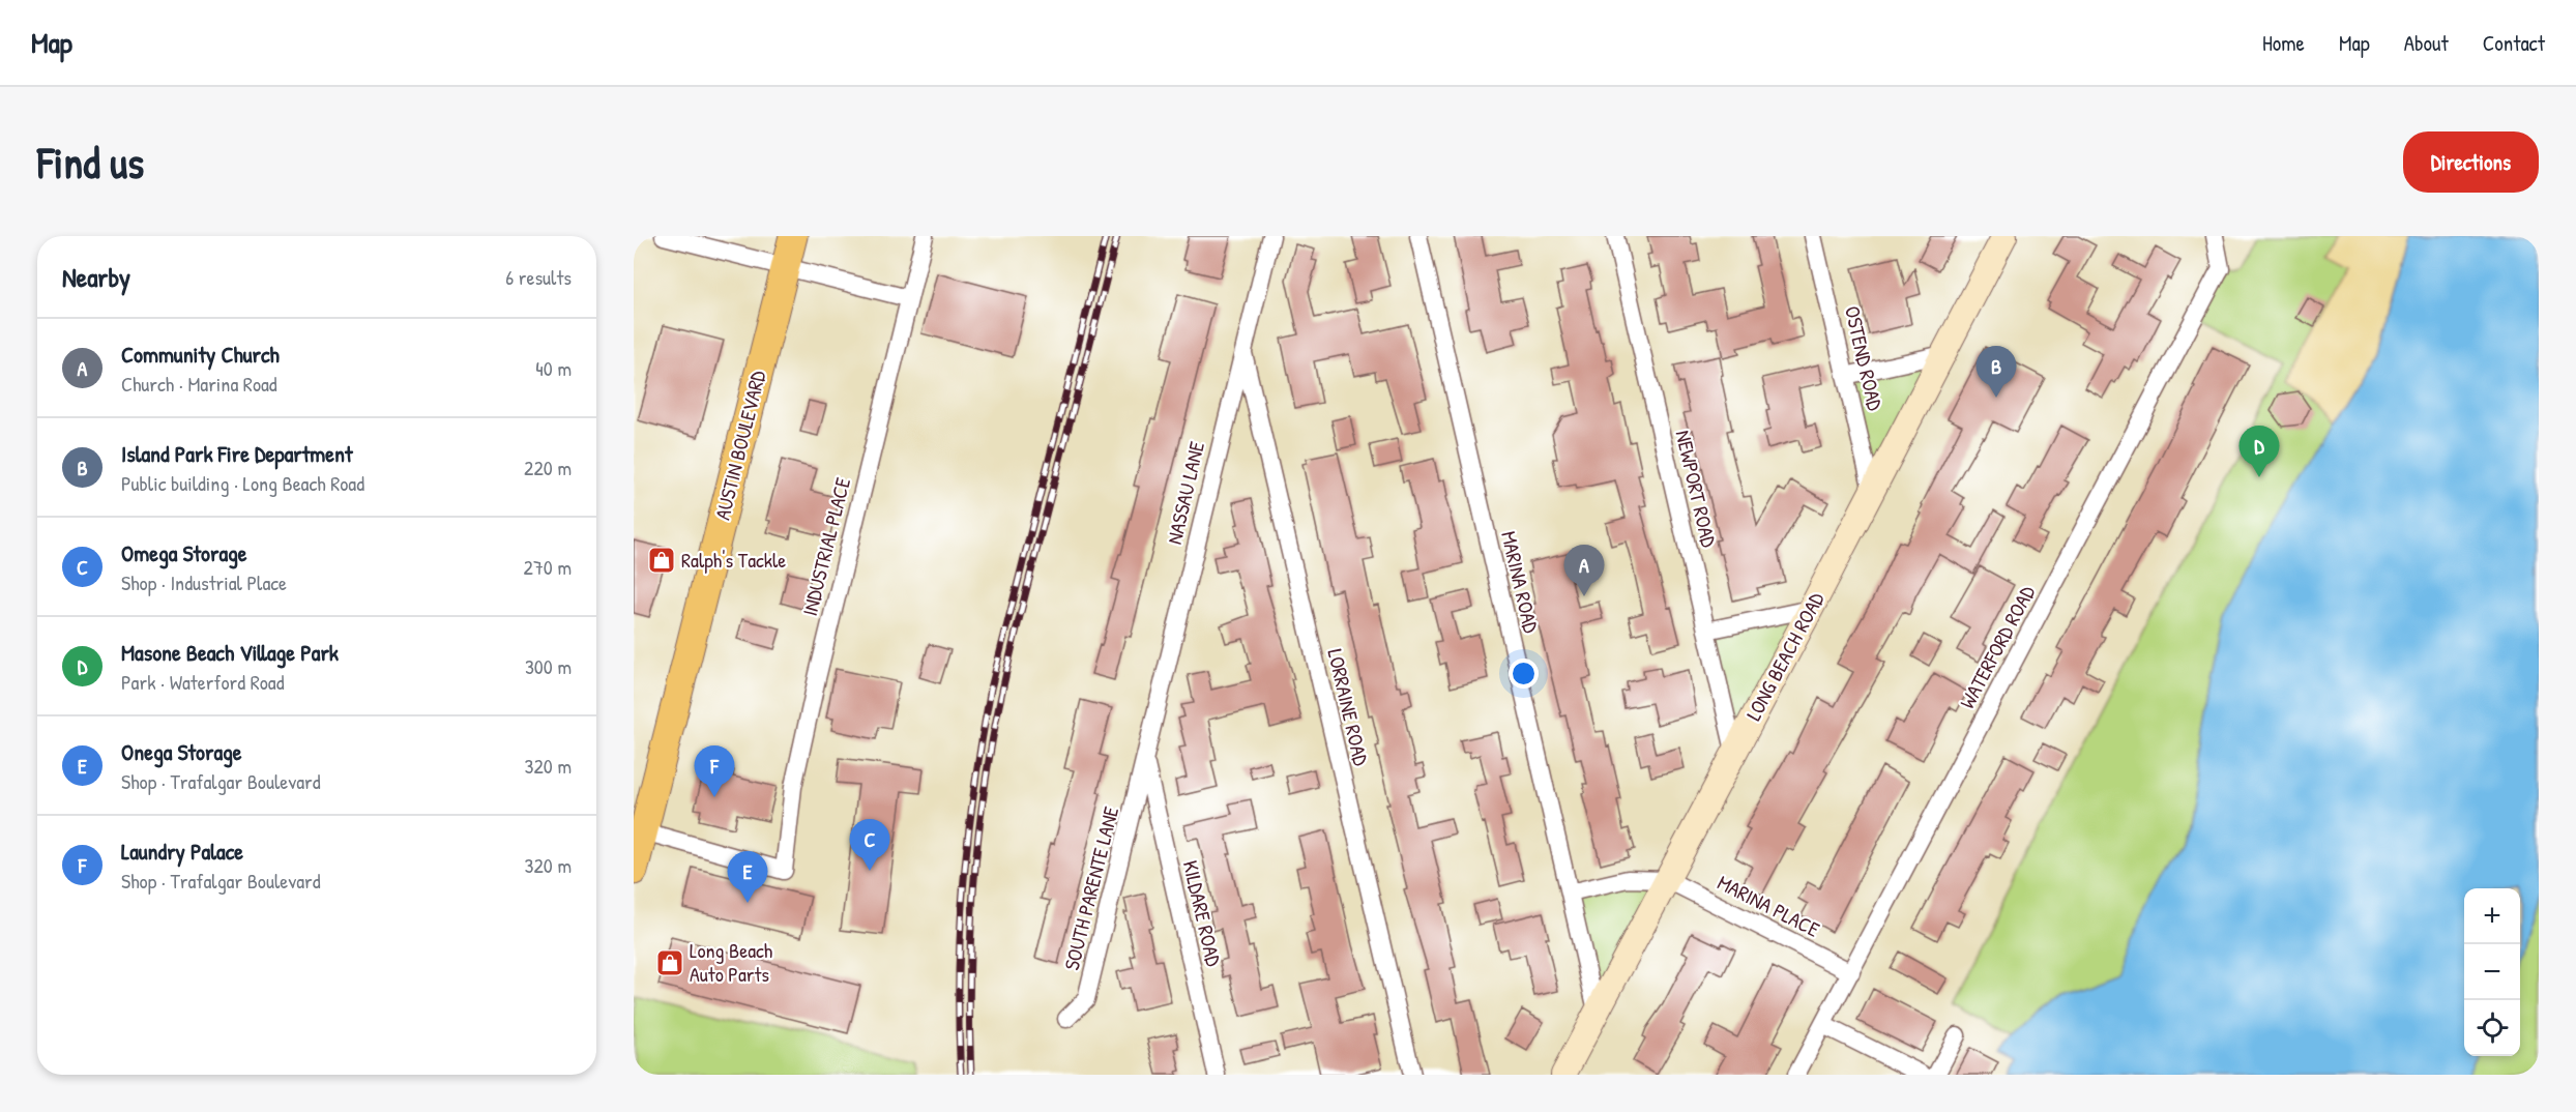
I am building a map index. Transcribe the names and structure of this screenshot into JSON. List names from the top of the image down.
{
  "streets": {
    "main road": ["AUSTIN BOULEVARD", "LONG BEACH ROAD"],
    "street": [
      "OSTEND ROAD",
      "NEWPORT ROAD",
      "NASSAU LANE",
      "INDUSTRIAL PLACE",
      "MARINA ROAD",
      "WATERFORD ROAD",
      "LORRAINE ROAD",
      "SOUTH PARENTE LANE",
      "MARINA PLACE",
      "KILDARE ROAD"
    ]
  },
  "crossings": [
    ["OSTEND ROAD", "LONG BEACH ROAD"],
    ["AUSTIN BOULEVARD", "INDUSTRIAL PLACE"],
    ["NEWPORT ROAD", "LONG BEACH ROAD"],
    ["NASSAU LANE", "LORRAINE ROAD"],
    ["NASSAU LANE", "SOUTH PARENTE LANE"],
    ["NASSAU LANE", "KILDARE ROAD"],
    ["MARINA ROAD", "LONG BEACH ROAD"],
    ["WATERFORD ROAD", "MARINA PLACE"],
    ["LONG BEACH ROAD", "MARINA PLACE"],
    ["SOUTH PARENTE LANE", "KILDARE ROAD"]
  ],
  "places": {
    "shop": ["Ralph's Tackle", "Long Beach Auto Parts"]
  },
  "page": {
    "header": "Map",
    "nav": [
      "Home",
      "Map",
      "About",
      "Contact"
    ],
    "buttons": "Directions",
    "title": "Find us",
    "heading": ["Nearby", "6 results"],
    "list": [
      {
        "mark": "A",
        "name": "Community Church",
        "note": "Church · Marina Road",
        "value": "40 m"
      },
      {
        "mark": "B",
        "name": "Island Park Fire Department",
        "note": "Public building · Long Beach Road",
        "value": "220 m"
      },
      {
        "mark": "C",
        "name": "Omega Storage",
        "note": "Shop · Industrial Place",
        "value": "270 m"
      },
      {
        "mark": "D",
        "name": "Masone Beach Village Park",
        "note": "Park · Waterford Road",
        "value": "300 m"
      },
      {
        "mark": "E",
        "name": "Onega Storage",
        "note": "Shop · Trafalgar Boulevard",
        "value": "320 m"
      },
      {
        "mark": "F",
        "name": "Laundry Palace",
        "note": "Shop · Trafalgar Boulevard",
        "value": "320 m"
      }
    ],
    "pins": [
      "B",
      "D",
      "A",
      "F",
      "C",
      "E"
    ],
    "map_buttons": ["+", "−"]
  }
}
